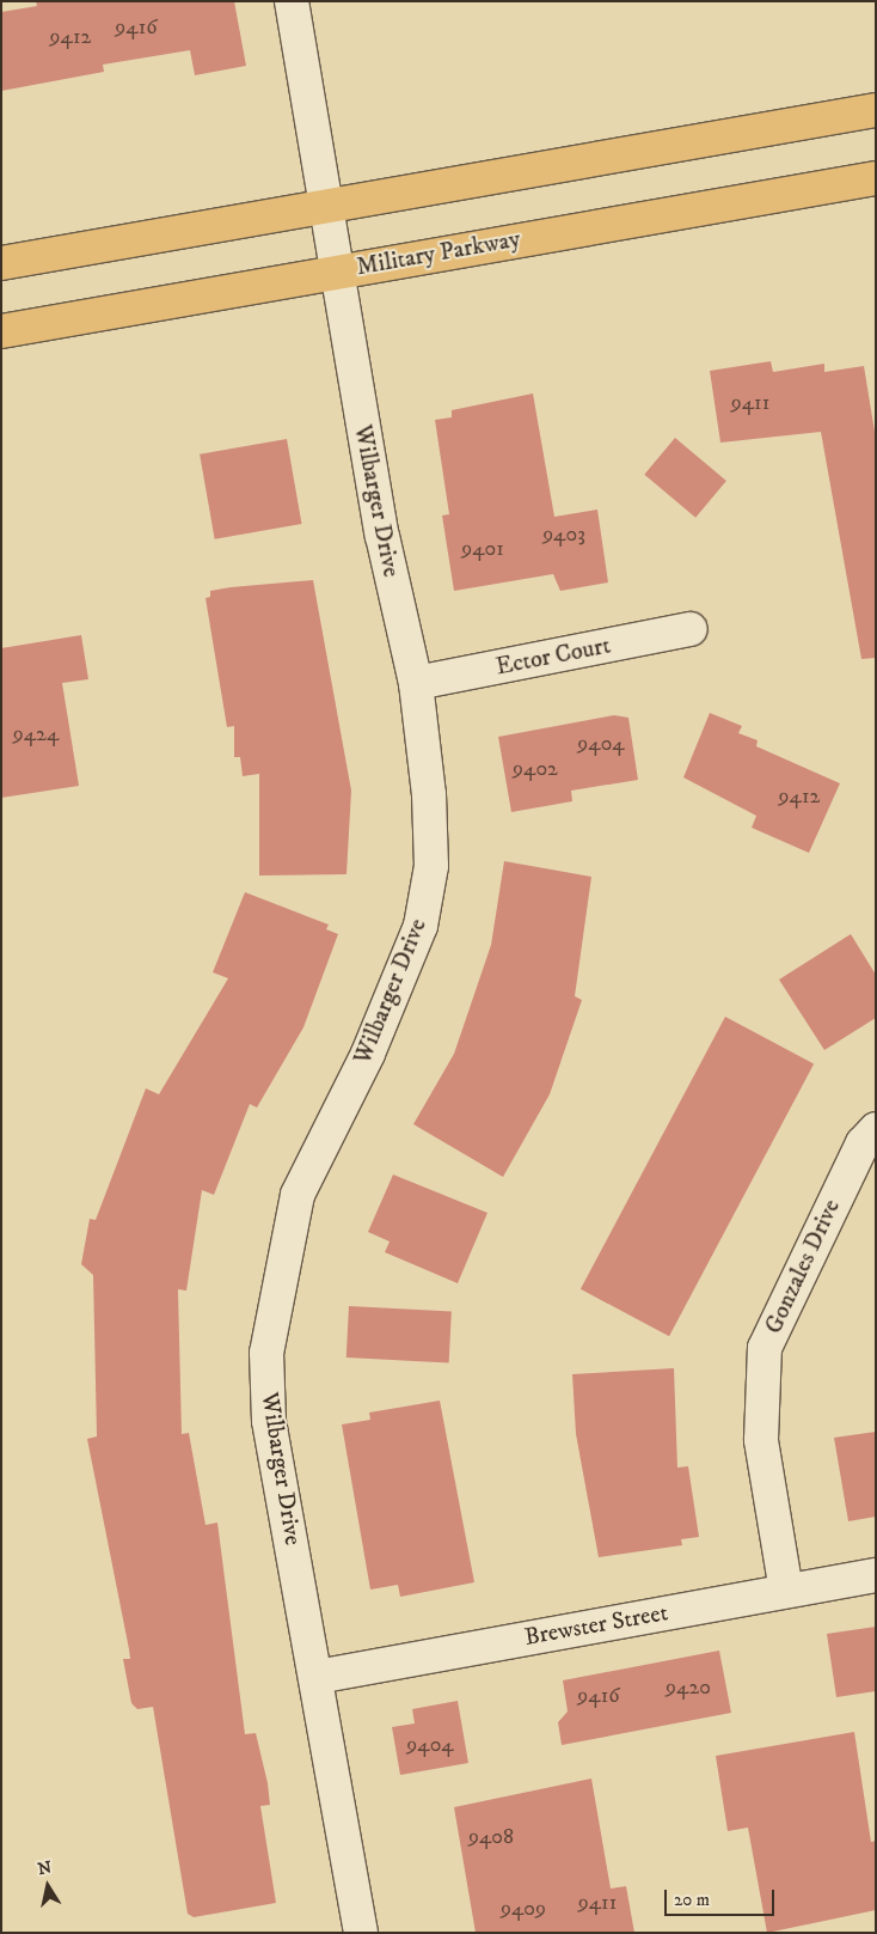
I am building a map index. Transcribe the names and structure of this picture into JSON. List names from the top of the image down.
{
  "streets": {
    "main road": ["Military Parkway"],
    "street": [
      "Wilbarger Drive",
      "Ector Court",
      "Gonzales Drive",
      "Brewster Street"
    ]
  },
  "crossings": [
    ["Military Parkway", "Wilbarger Drive"],
    ["Wilbarger Drive", "Ector Court"],
    ["Wilbarger Drive", "Brewster Street"],
    ["Gonzales Drive", "Brewster Street"]
  ],
  "house_numbers": [
    "9416",
    "9412",
    "9411",
    "9403",
    "9401",
    "9424",
    "9404",
    "9402",
    "9412",
    "9420",
    "9416",
    "9404",
    "9408",
    "9411",
    "9409"
  ],
  "scale_bar": "20 m",
  "north": "top"
}
